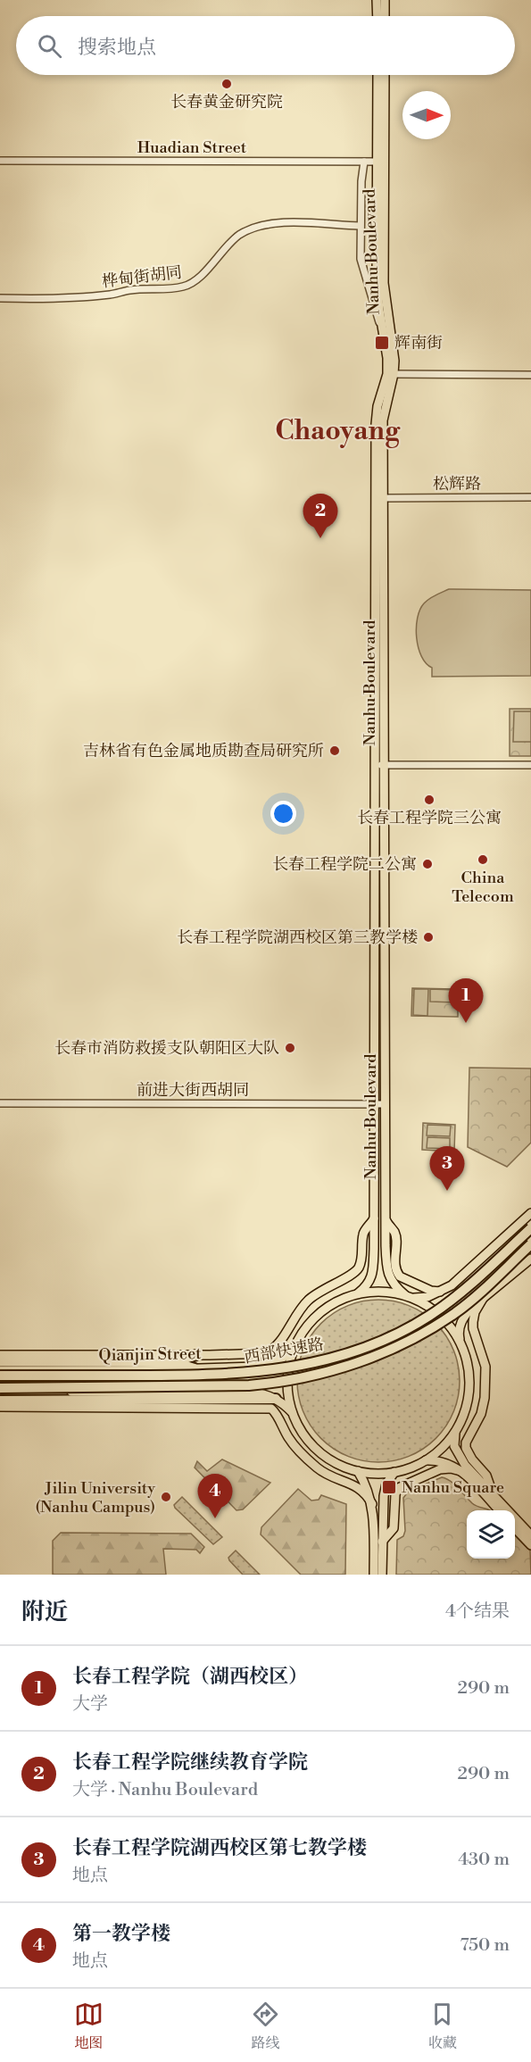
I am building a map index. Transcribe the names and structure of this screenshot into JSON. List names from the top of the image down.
{
  "streets": {
    "highway": ["西部快速路"],
    "main road": ["Nanhu Boulevard", "Qianjin Street"],
    "street": [
      "Huadian Street",
      "桦甸街胡同",
      "松辉路",
      "前进大街西胡同"
    ]
  },
  "crossings": [
    ["Huadian Street", "Nanhu Boulevard"],
    ["Nanhu Boulevard", "松辉路"],
    ["Nanhu Boulevard", "前进大街西胡同"],
    ["Nanhu Boulevard", "Qianjin Street"]
  ],
  "districts": ["Chaoyang"],
  "places": {
    "other": [
      "长春黄金研究院",
      "吉林省有色金属地质勘查局研究所",
      "长春工程学院三公寓",
      "China Telecom",
      "长春工程学院二公寓",
      "长春工程学院湖西校区第三教学楼",
      "长春市消防救援支队朝阳区大队",
      "Jilin University (Nanhu Campus)"
    ],
    "transit": ["辉南街", "Nanhu Square"]
  },
  "north": "right",
  "page": {
    "search": "搜索地点",
    "pins": [
      "2",
      "1",
      "3",
      "4"
    ],
    "heading": ["附近", "4个结果"],
    "list": [
      {
        "mark": "1",
        "name": "长春工程学院（湖西校区）",
        "note": "大学",
        "value": "290 m"
      },
      {
        "mark": "2",
        "name": "长春工程学院继续教育学院",
        "note": "大学 · Nanhu Boulevard",
        "value": "290 m"
      },
      {
        "mark": "3",
        "name": "长春工程学院湖西校区第七教学楼",
        "note": "地点",
        "value": "430 m"
      },
      {
        "mark": "4",
        "name": "第一教学楼",
        "note": "地点",
        "value": "750 m"
      }
    ],
    "nav": ["地图", "路线", "收藏"]
  }
}
